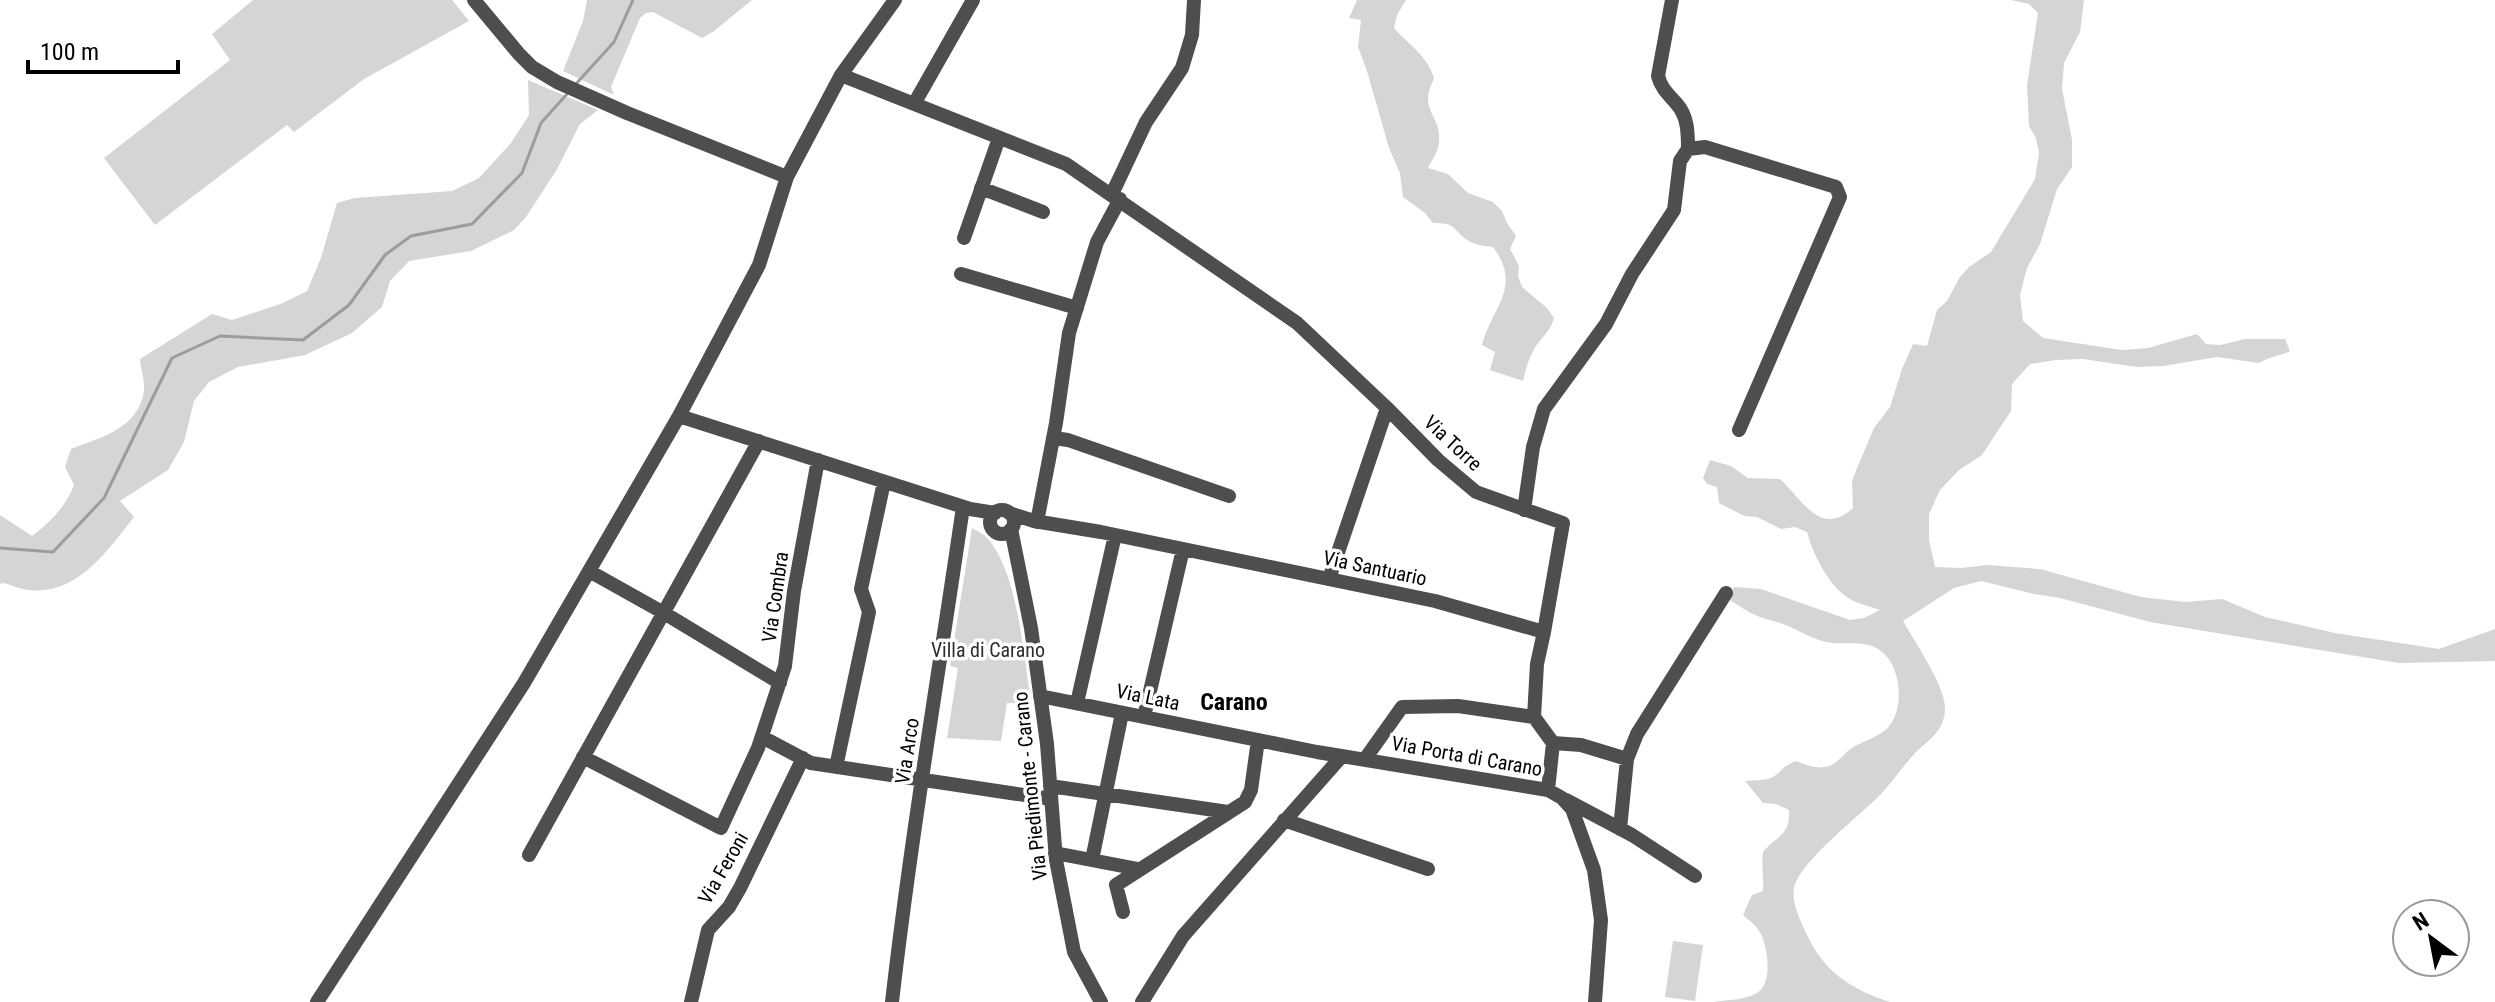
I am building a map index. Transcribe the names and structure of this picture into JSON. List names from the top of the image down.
{
  "streets": {
    "street": [
      "Via Torre",
      "Via Santuario",
      "Via Combra",
      "Via Lata",
      "Via Arco",
      "Via Porta di Carano",
      "Via Piedimonte - Carano",
      "Via Feroni"
    ]
  },
  "crossings": [
    ["Via Torre", "Via Santuario"],
    ["Via Santuario", "Via Piedimonte - Carano"],
    ["Via Lata", "Via Porta di Carano"],
    ["Via Lata", "Via Piedimonte - Carano"]
  ],
  "districts": ["Carano"],
  "parks": ["Villa di Carano"],
  "scale_bar": "100 m",
  "north": "top left"
}
